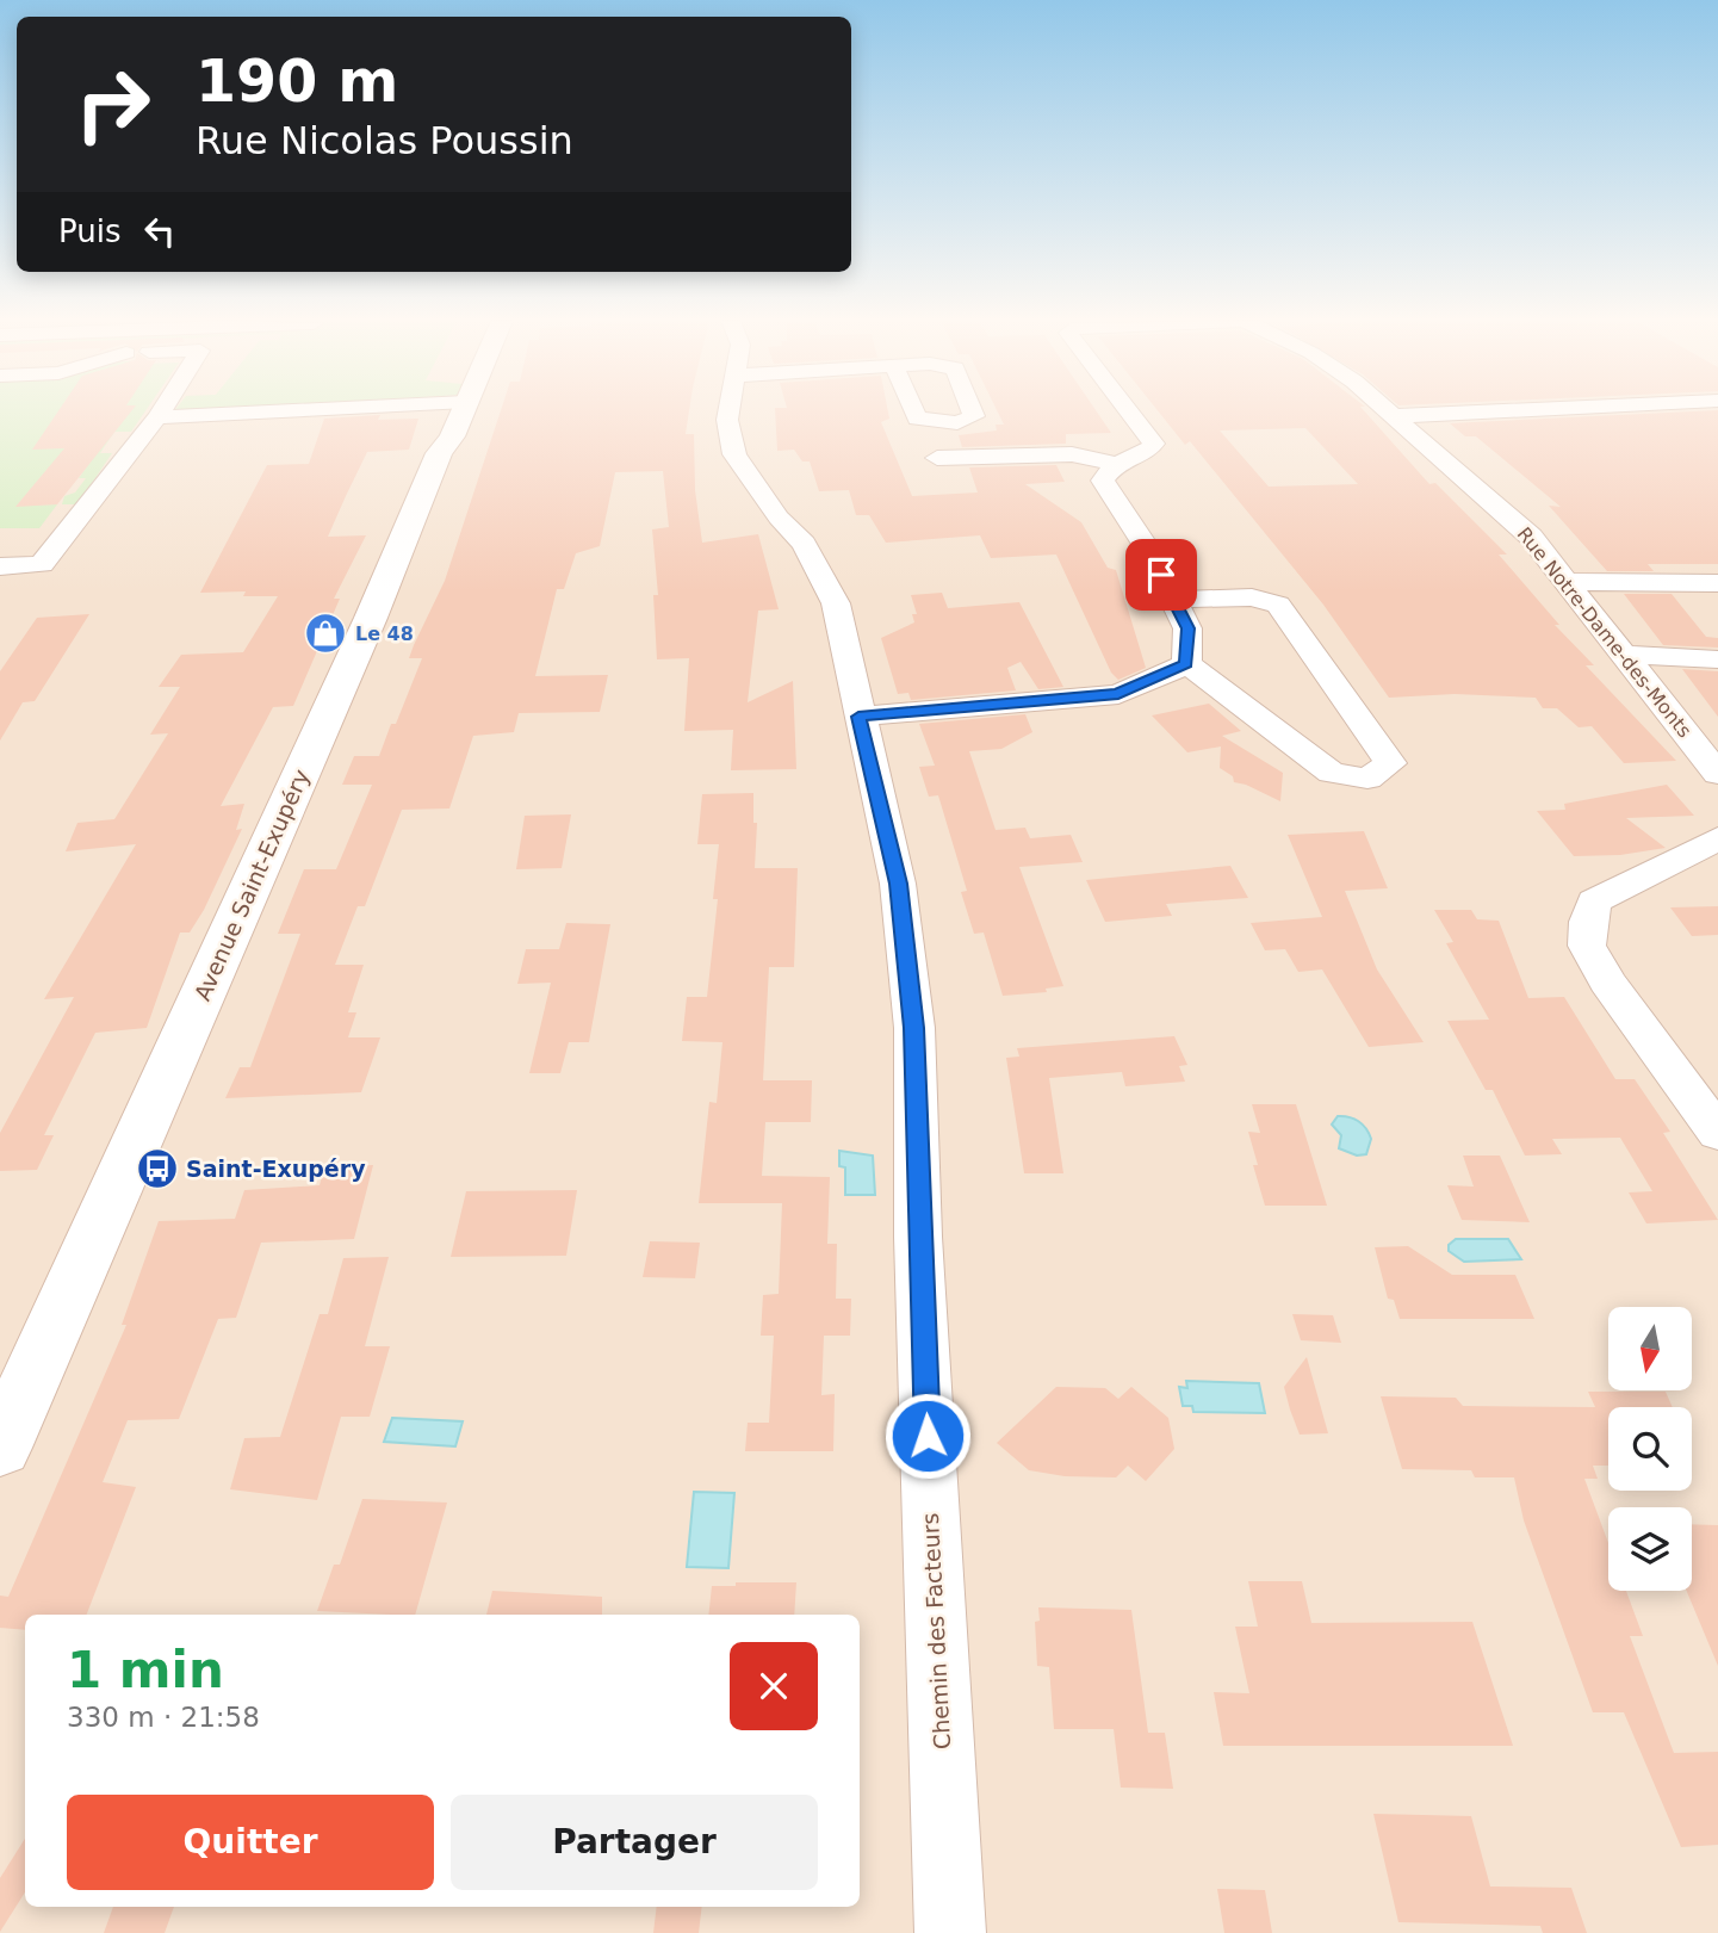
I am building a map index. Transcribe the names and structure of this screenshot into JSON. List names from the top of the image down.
{
  "streets": {
    "main road": ["Avenue Saint-Exupéry"],
    "street": ["Rue Notre-Dame-des-Monts", "Chemin des Facteurs"]
  },
  "places": {
    "shop": ["Le 48"],
    "bus stop": ["Saint-Exupéry"]
  },
  "north": "bottom",
  "page": {
    "turn": ["190 m", "Rue Nicolas Poussin"],
    "then": "Puis",
    "heading": ["1 min", "330 m · 21:58"],
    "buttons": ["Quitter", "Partager"]
  }
}
